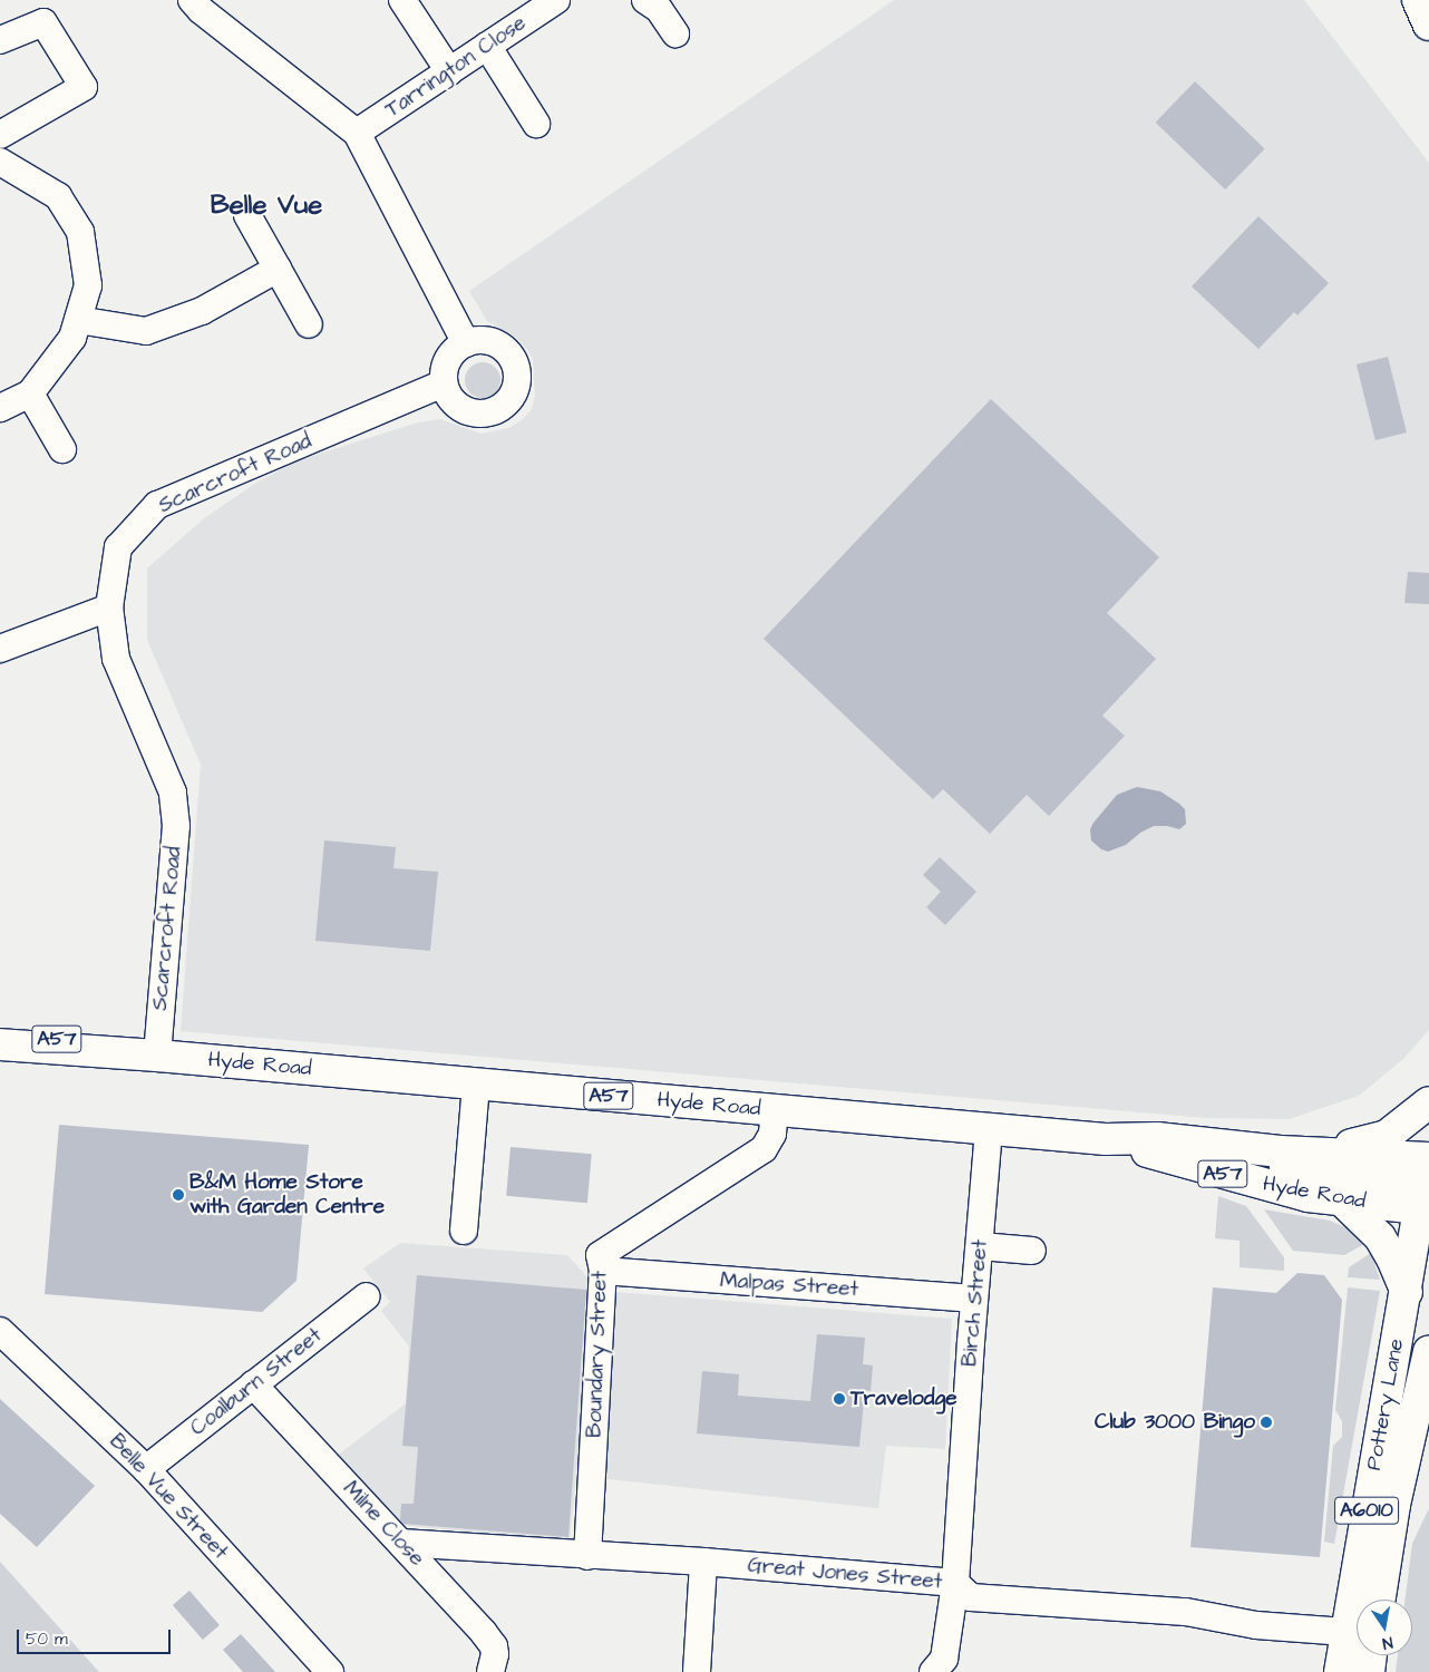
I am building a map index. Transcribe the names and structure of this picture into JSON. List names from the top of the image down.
{
  "streets": {
    "highway": [
      "A57",
      "Hyde Road",
      "Pottery Lane",
      "A6010"
    ],
    "street": [
      "Tarrington Close",
      "Scarcroft Road",
      "Malpas Street",
      "Birch Street",
      "Boundary Street",
      "Coalburn Street",
      "Belle Vue Street",
      "Milne Close",
      "Great Jones Street"
    ]
  },
  "crossings": [
    ["Scarcroft Road", "Hyde Road"],
    ["A57", "Hyde Road"],
    ["A57", "Pottery Lane"],
    ["Hyde Road", "Birch Street"],
    ["Hyde Road", "Boundary Street"],
    ["Hyde Road", "Pottery Lane"],
    ["Malpas Street", "Birch Street"],
    ["Malpas Street", "Boundary Street"],
    ["Birch Street", "Great Jones Street"],
    ["Boundary Street", "Great Jones Street"],
    ["Coalburn Street", "Belle Vue Street"],
    ["Coalburn Street", "Milne Close"],
    ["Milne Close", "Great Jones Street"]
  ],
  "districts": ["Belle Vue"],
  "places": ["B&M Home Store with Garden Centre", "Travelodge", "Club 3000 Bingo"],
  "scale_bar": "50 m",
  "north": "bottom"
}
